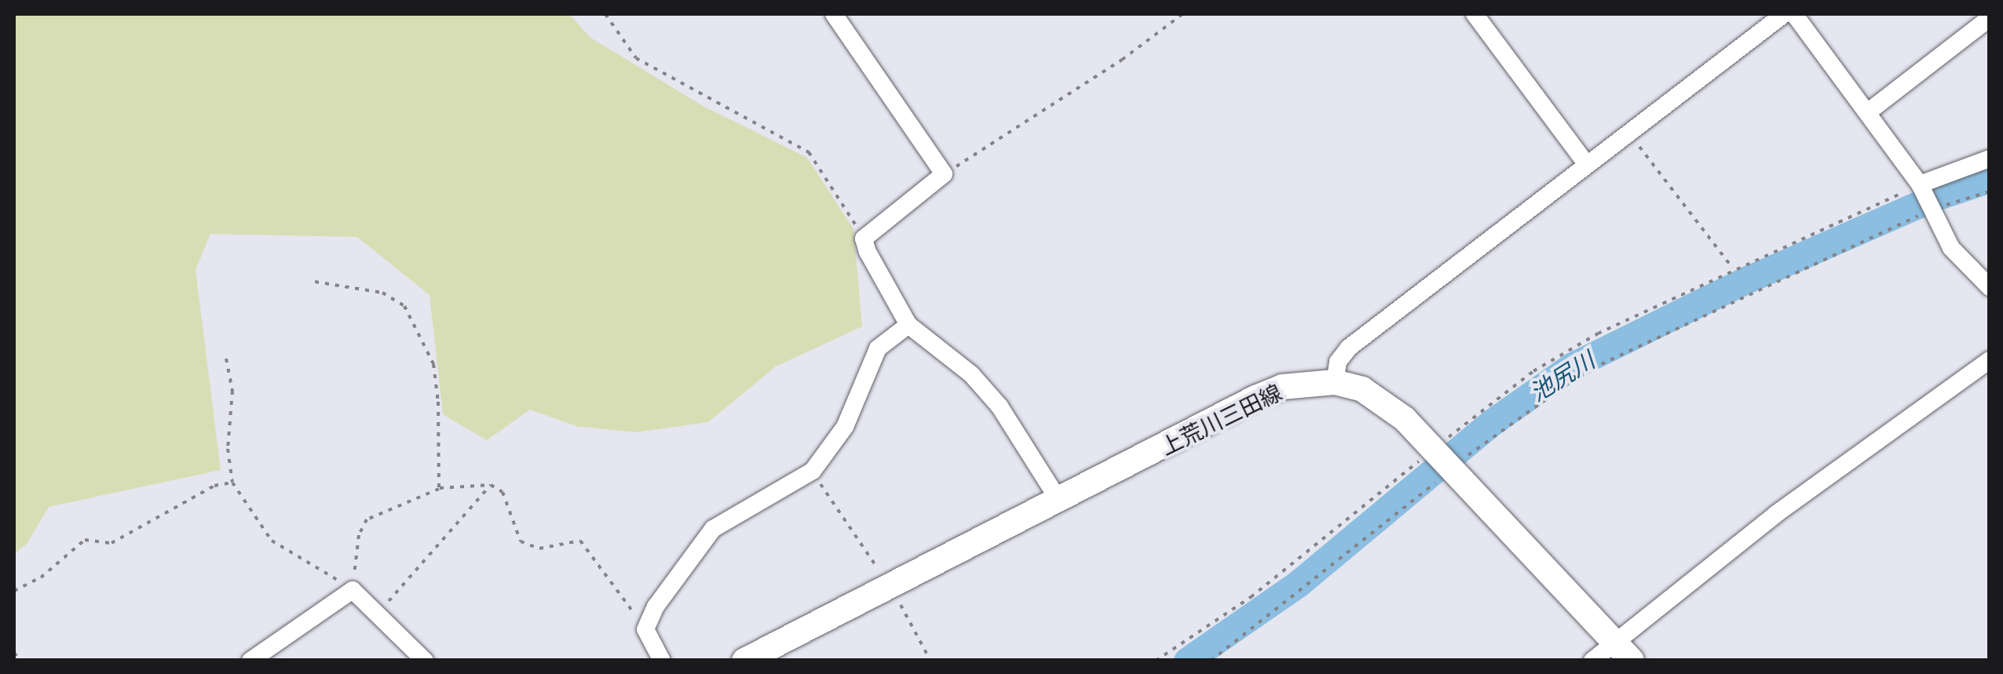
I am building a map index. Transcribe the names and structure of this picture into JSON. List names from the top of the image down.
{
  "streets": {
    "main road": ["上荒川三田線"]
  },
  "water": ["池尻川"]
}
